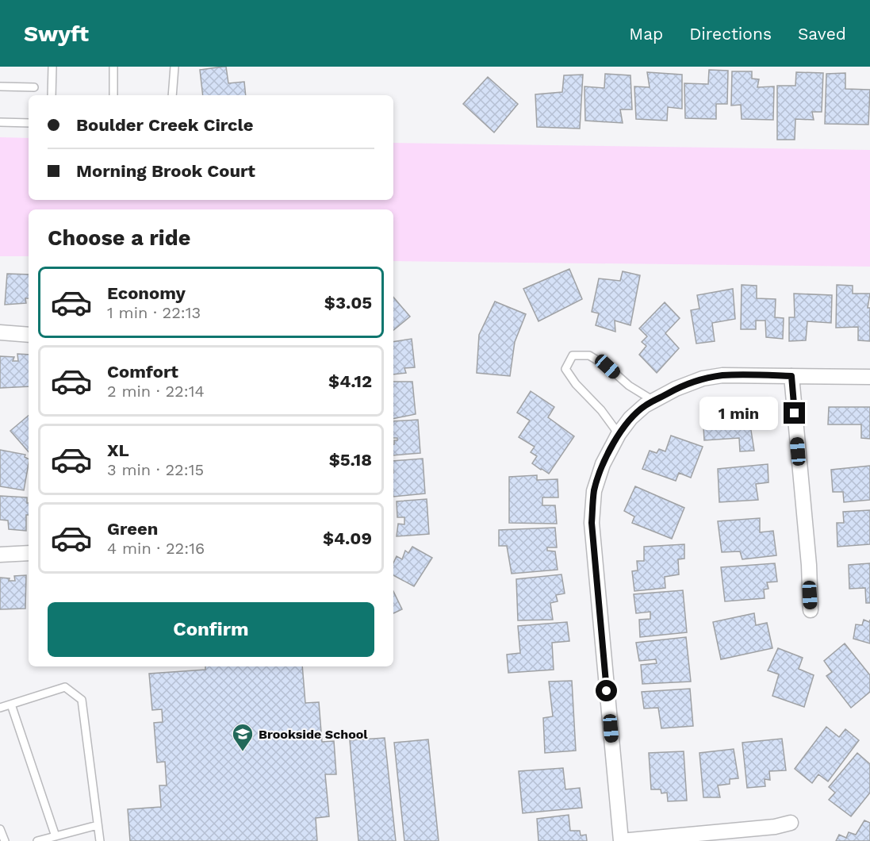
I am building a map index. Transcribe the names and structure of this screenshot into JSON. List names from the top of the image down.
{
  "places": {
    "school or university": ["Brookside School"]
  },
  "page": {
    "header": "Swyft",
    "nav": ["Map", "Directions", "Saved"],
    "banner": ["Boulder Creek Circle", "Morning Brook Court"],
    "heading": "Choose a ride",
    "list": [
      {
        "name": "Economy",
        "note": "1 min · 22:13",
        "value": "$3.05"
      },
      {
        "name": "Comfort",
        "note": "2 min · 22:14",
        "value": "$4.12"
      },
      {
        "name": "XL",
        "note": "3 min · 22:15",
        "value": "$5.18"
      },
      {
        "name": "Green",
        "note": "4 min · 22:16",
        "value": "$4.09"
      }
    ],
    "bubble": "1 min",
    "buttons": "Confirm"
  }
}
